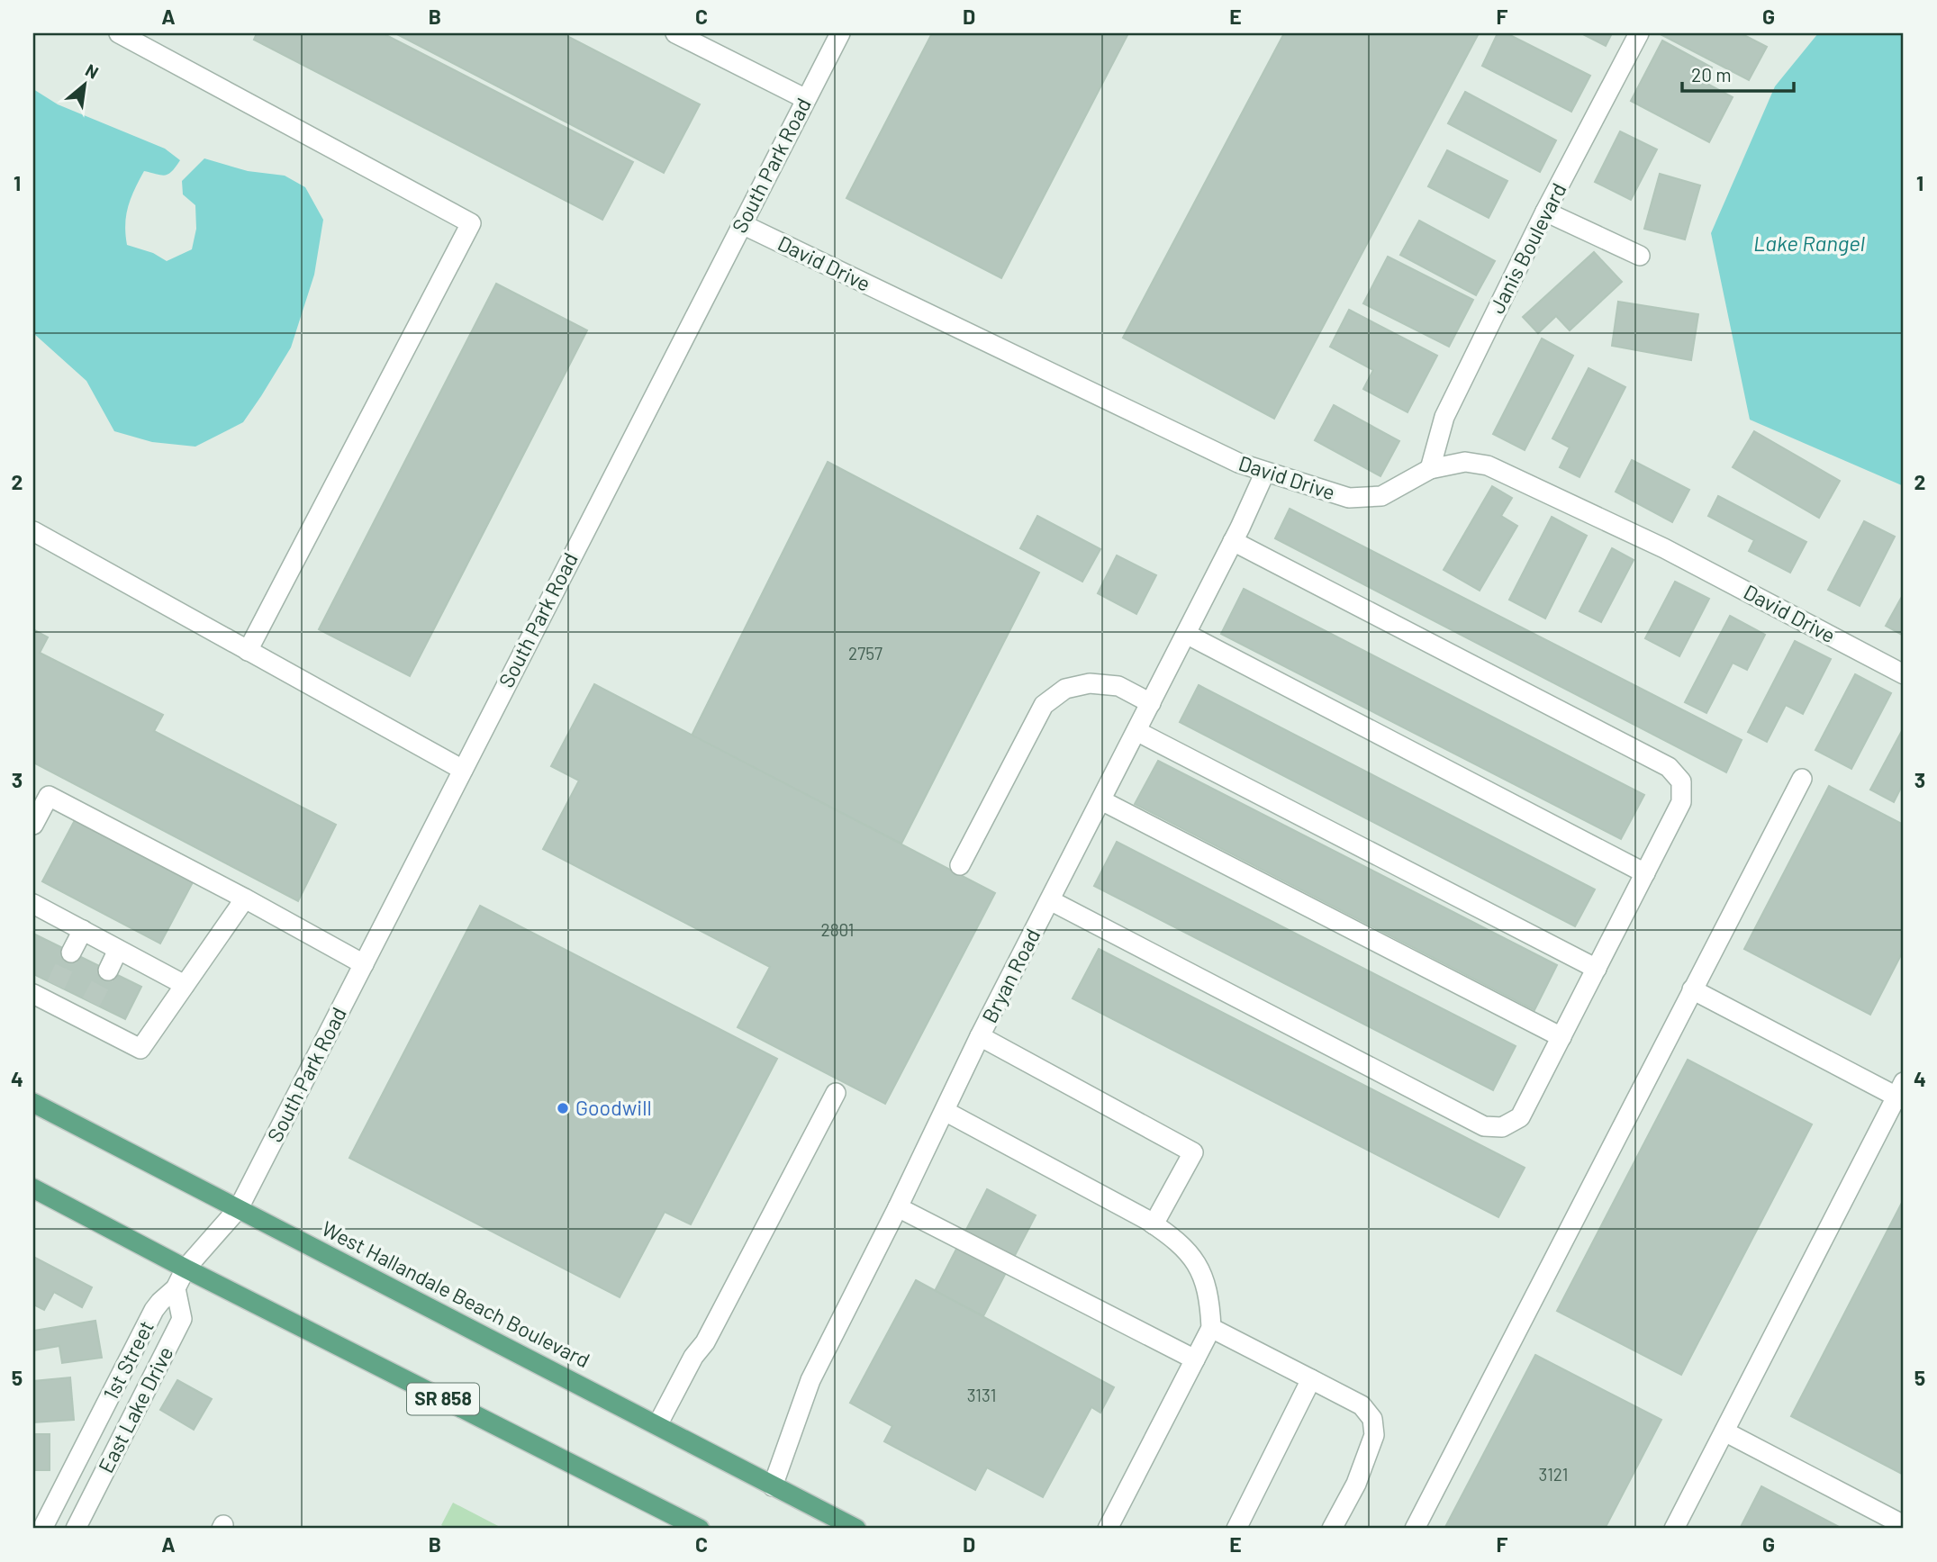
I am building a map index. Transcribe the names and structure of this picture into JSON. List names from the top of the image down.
{
  "streets": {
    "main road": ["West Hallandale Beach Boulevard", "SR 858"],
    "street": [
      "South Park Road",
      "Janis Boulevard",
      "David Drive",
      "Bryan Road",
      "1st Street",
      "East Lake Drive"
    ]
  },
  "crossings": [
    ["South Park Road", "David Drive"],
    ["South Park Road", "West Hallandale Beach Boulevard"],
    ["South Park Road", "1st Street"],
    ["Janis Boulevard", "David Drive"],
    ["David Drive", "Bryan Road"],
    ["Bryan Road", "West Hallandale Beach Boulevard"],
    ["West Hallandale Beach Boulevard", "1st Street"],
    ["1st Street", "SR 858"],
    ["1st Street", "East Lake Drive"]
  ],
  "water": ["Lake Rangel"],
  "places": ["Goodwill"],
  "house_numbers": [
    "2757",
    "2801",
    "3131",
    "3121"
  ],
  "scale_bar": "20 m",
  "north": "top right",
  "grid": {
    "columns": [
      "A",
      "B",
      "C",
      "D",
      "E",
      "F",
      "G"
    ],
    "rows": [
      "1",
      "2",
      "3",
      "4",
      "5"
    ]
  }
}
